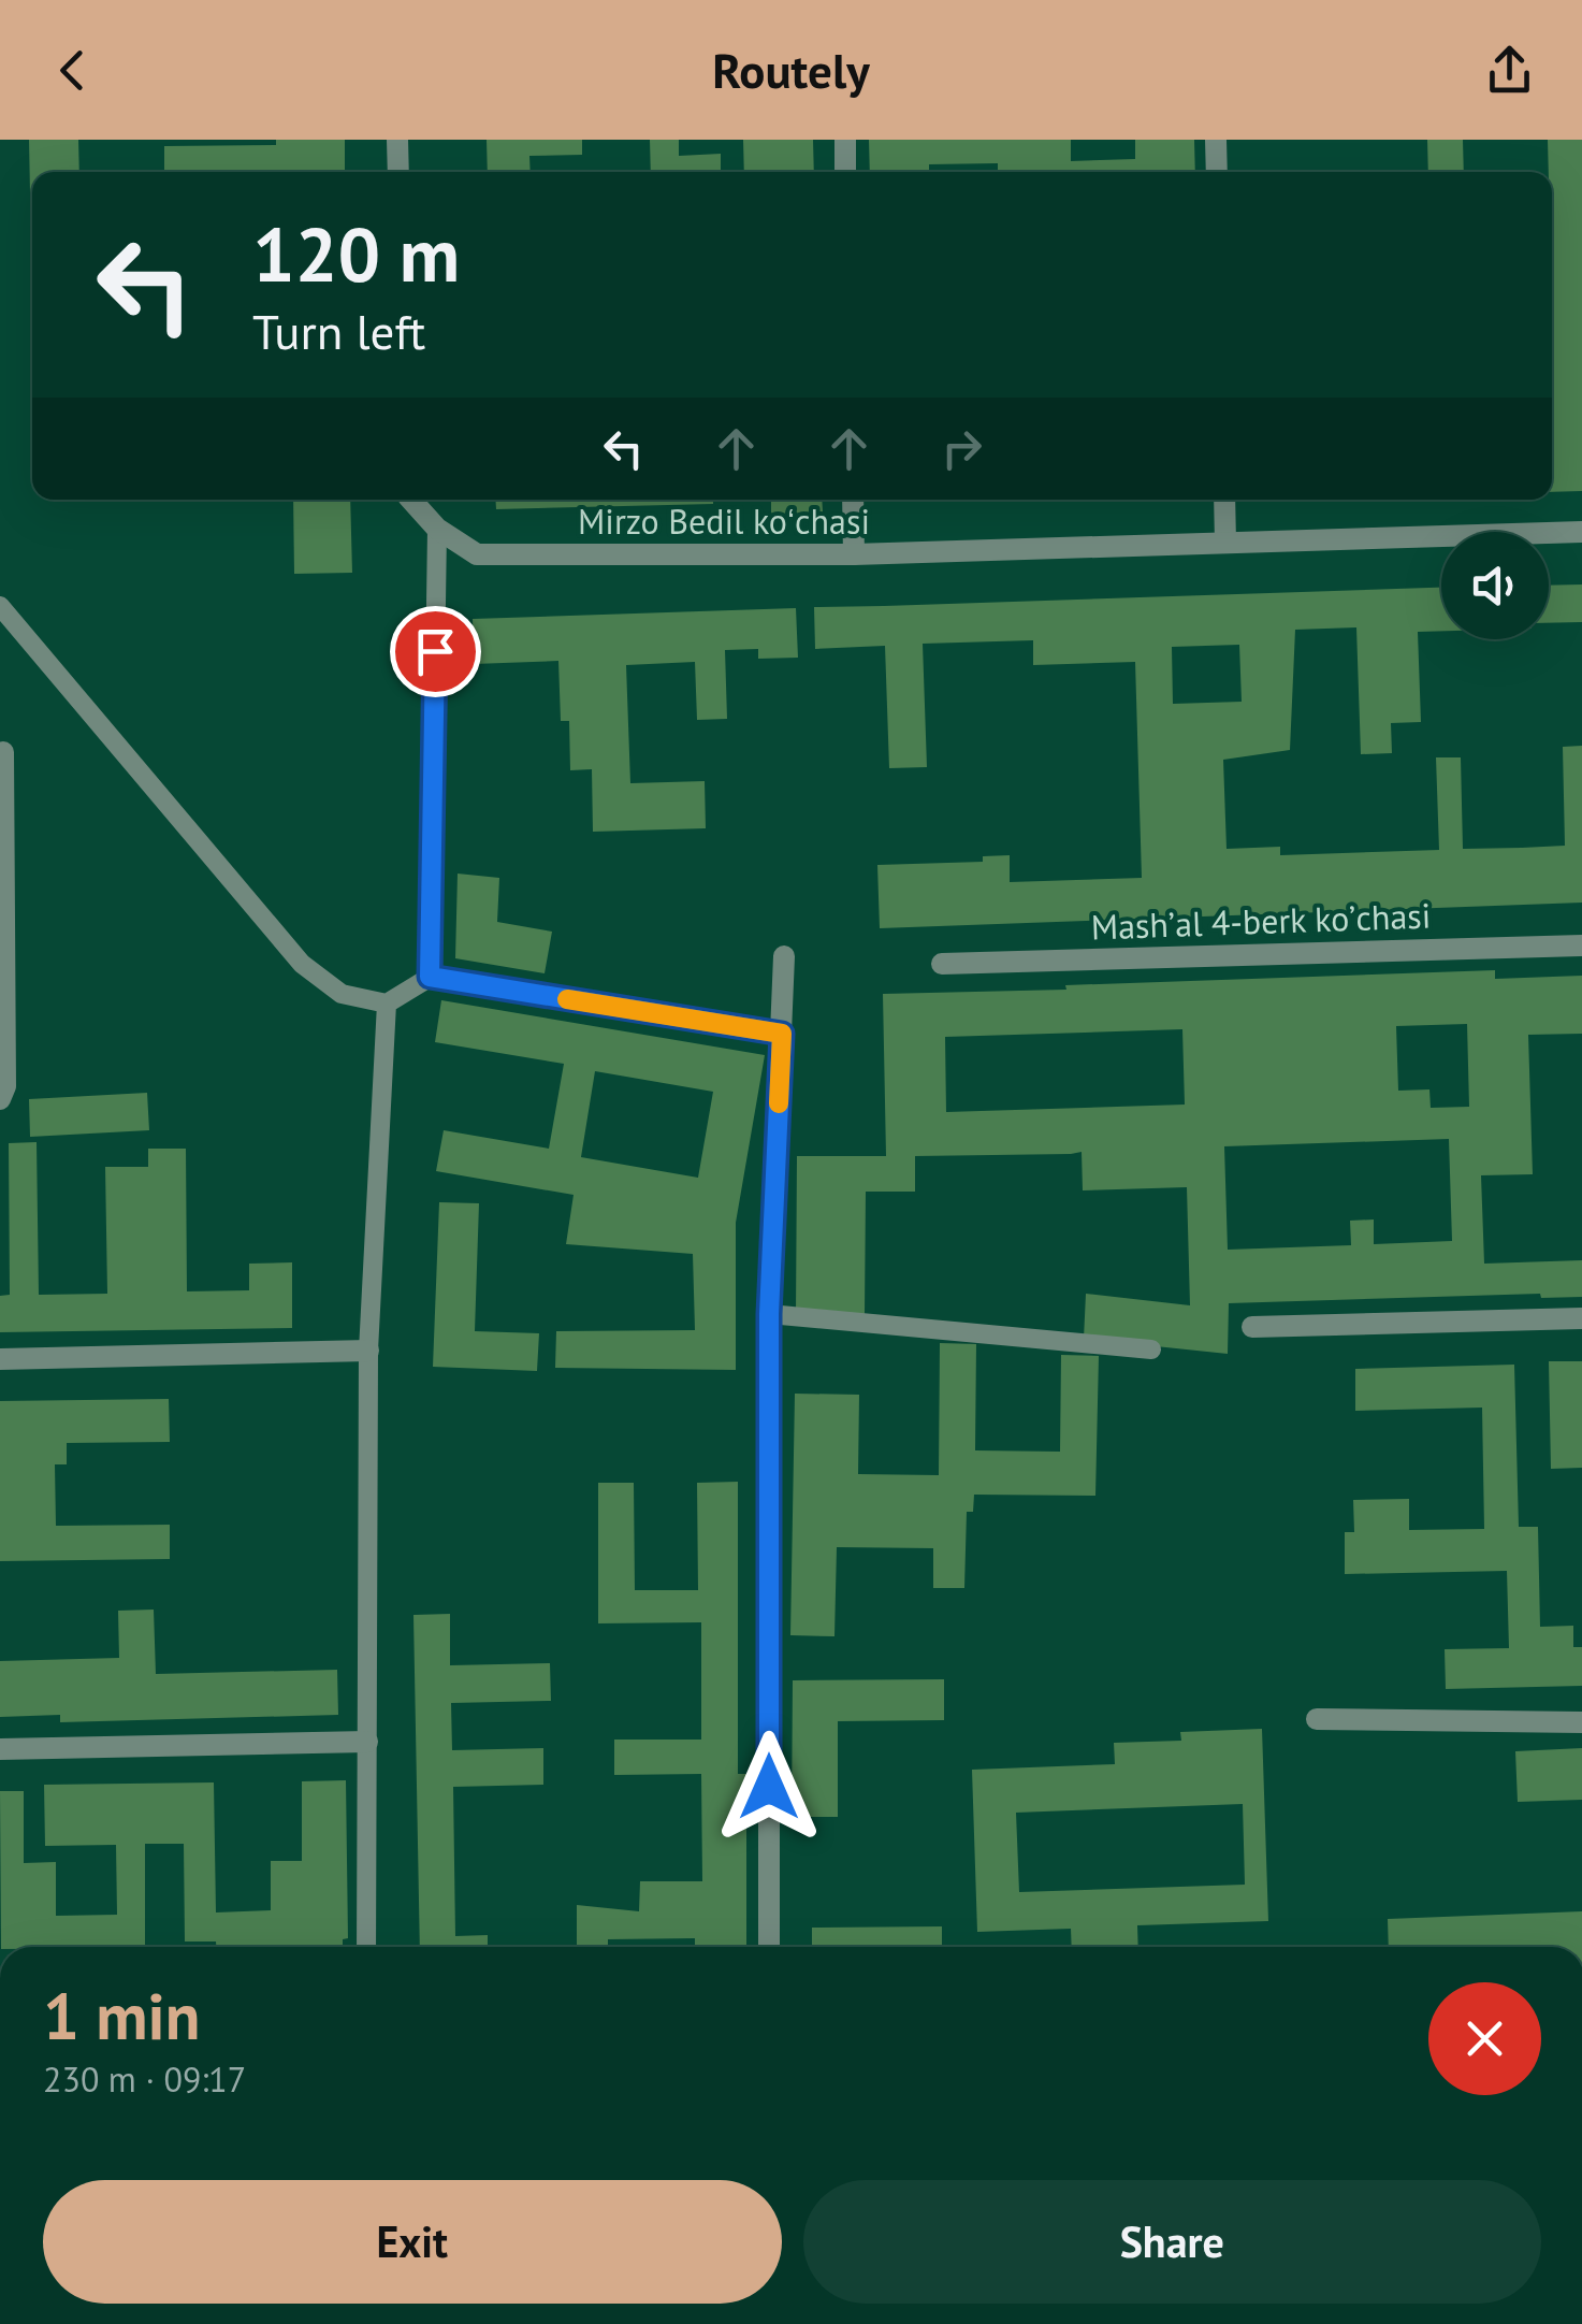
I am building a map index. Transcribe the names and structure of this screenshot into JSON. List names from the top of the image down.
{
  "streets": {
    "street": ["Mirzo Bedil koʻchasi", "Mashʼal 4-berk koʼchasi"]
  },
  "page": {
    "header": "Routely",
    "turn": ["120 m", "Turn left"],
    "heading": ["1 min", "230 m · 09:17"],
    "buttons": ["Exit", "Share"]
  }
}
